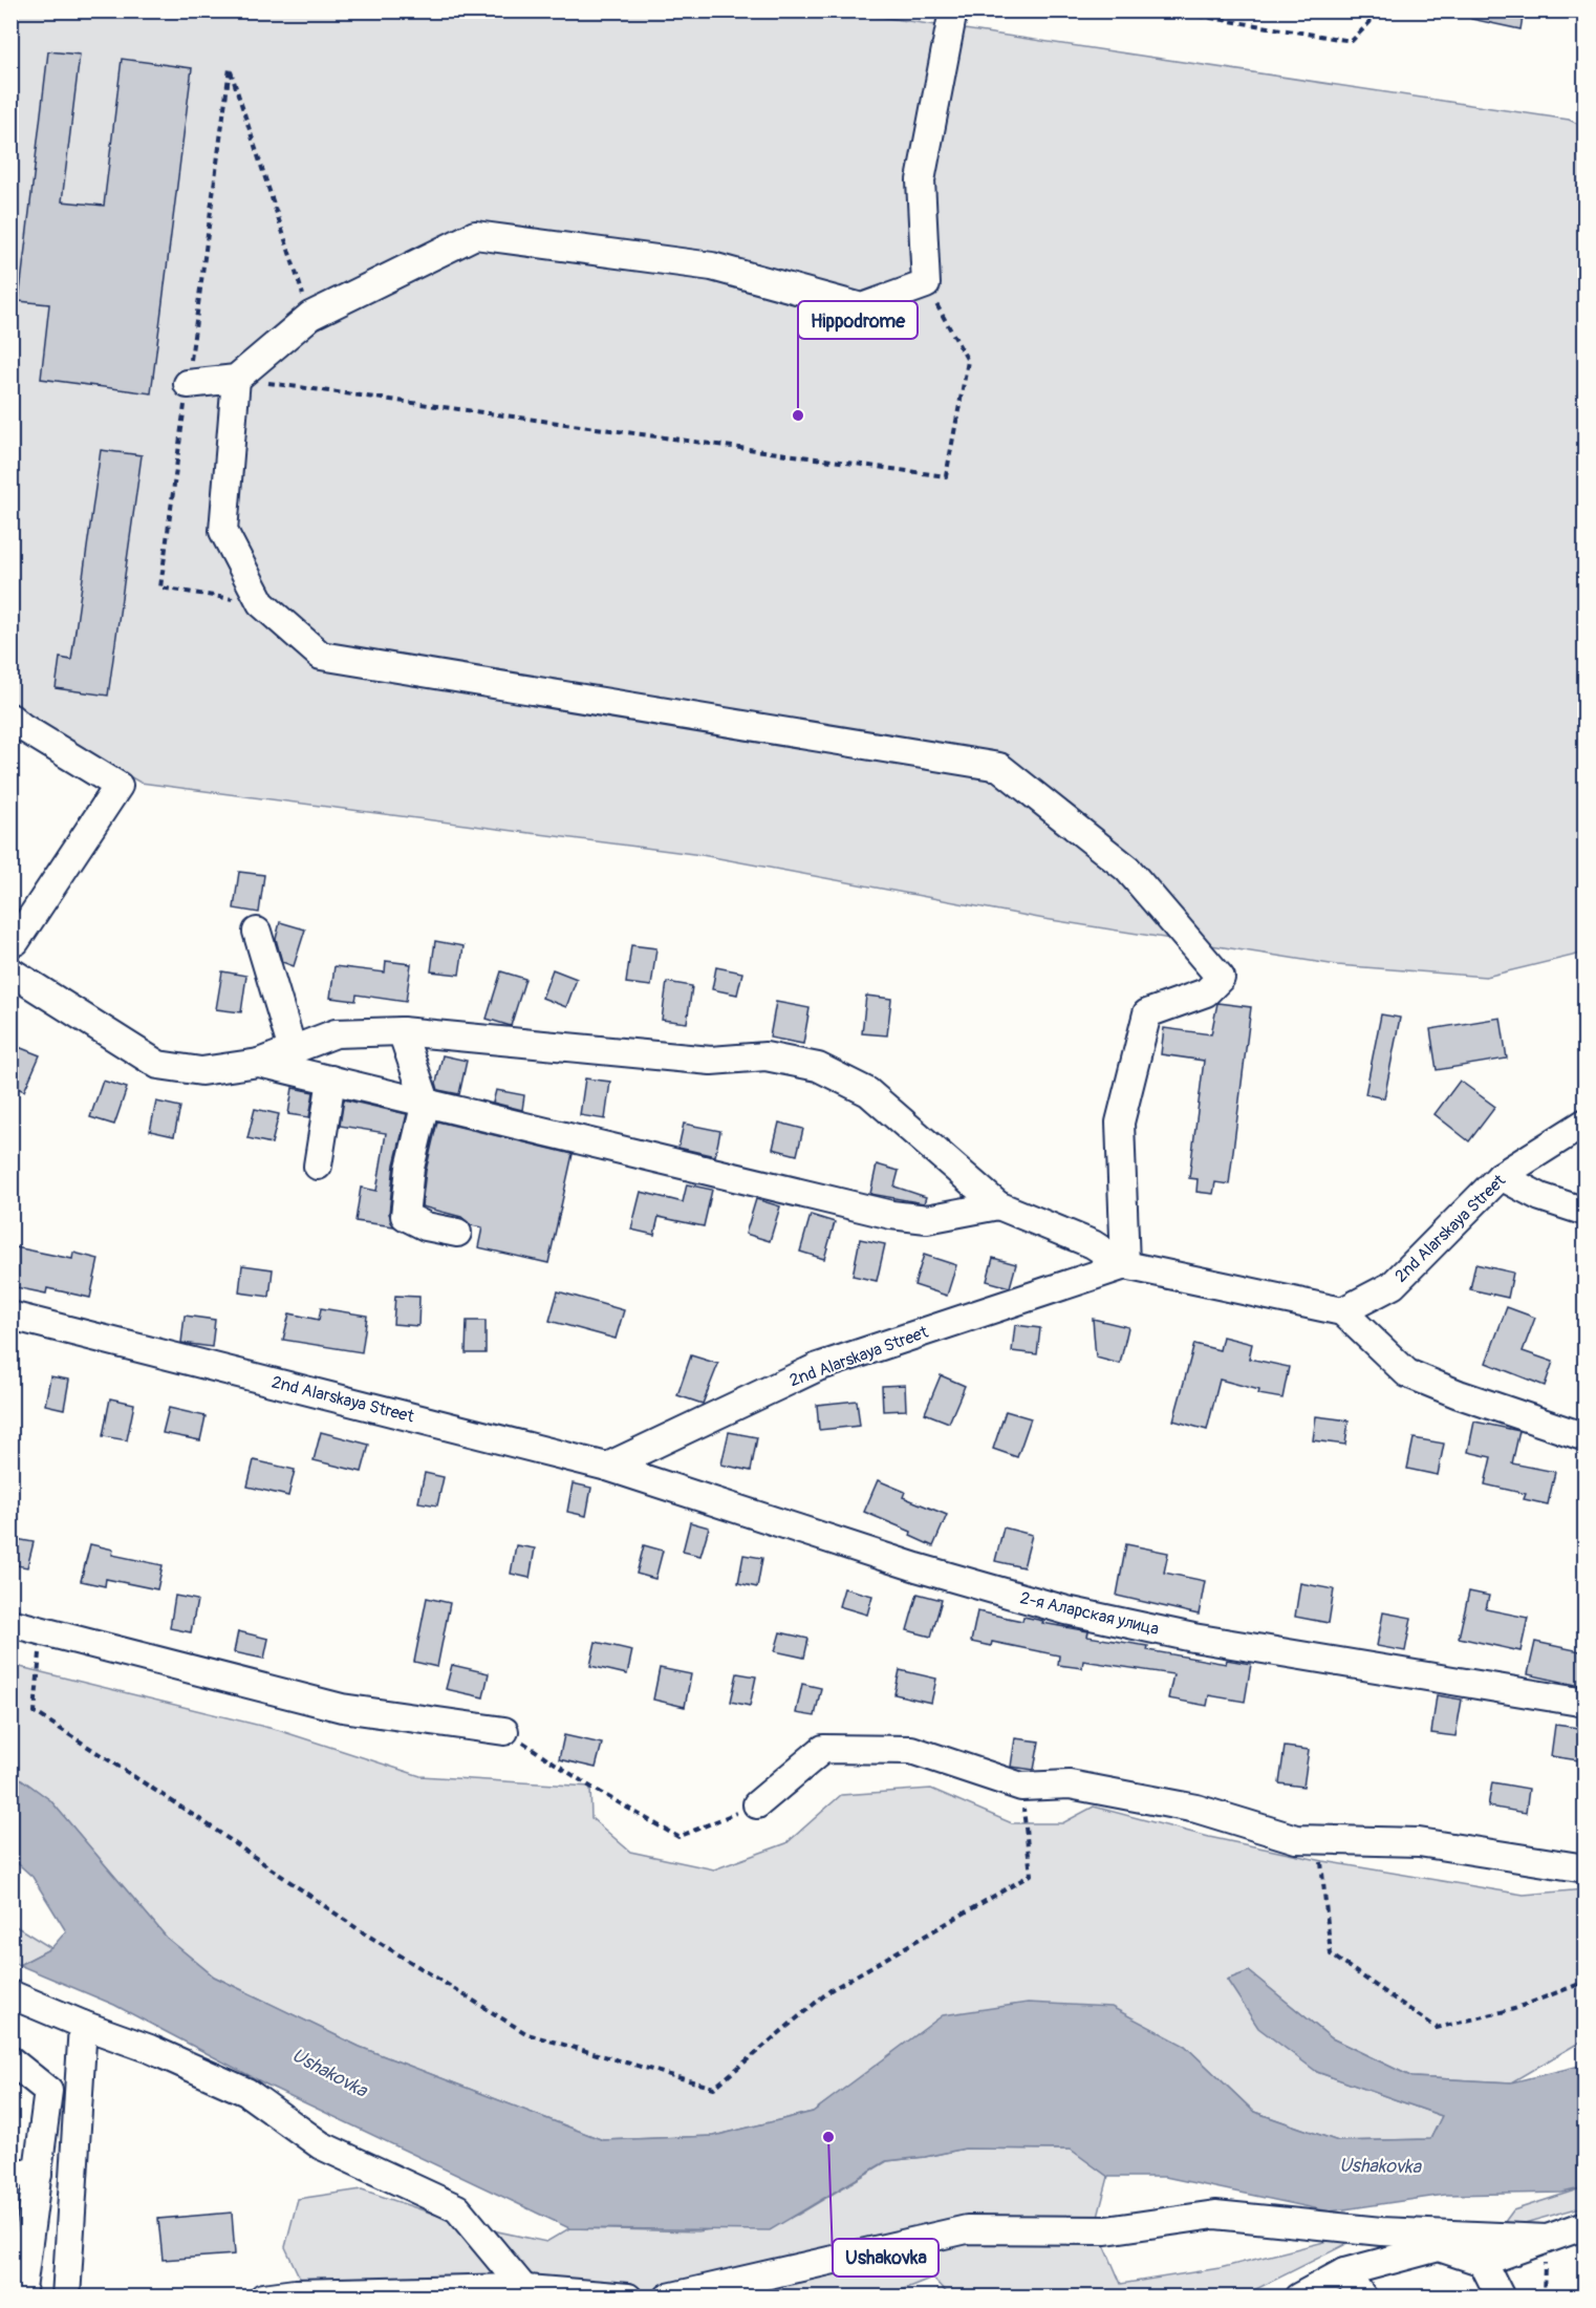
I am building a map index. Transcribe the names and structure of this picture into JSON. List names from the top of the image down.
{
  "streets": {
    "street": ["2nd Alarskaya Street", "2-я Аларская улица"]
  },
  "crossings": [
    ["2nd Alarskaya Street", "2-я Аларская улица"]
  ],
  "water": ["Ushakovka"],
  "places": ["Hippodrome", "Ushakovka"]
}
